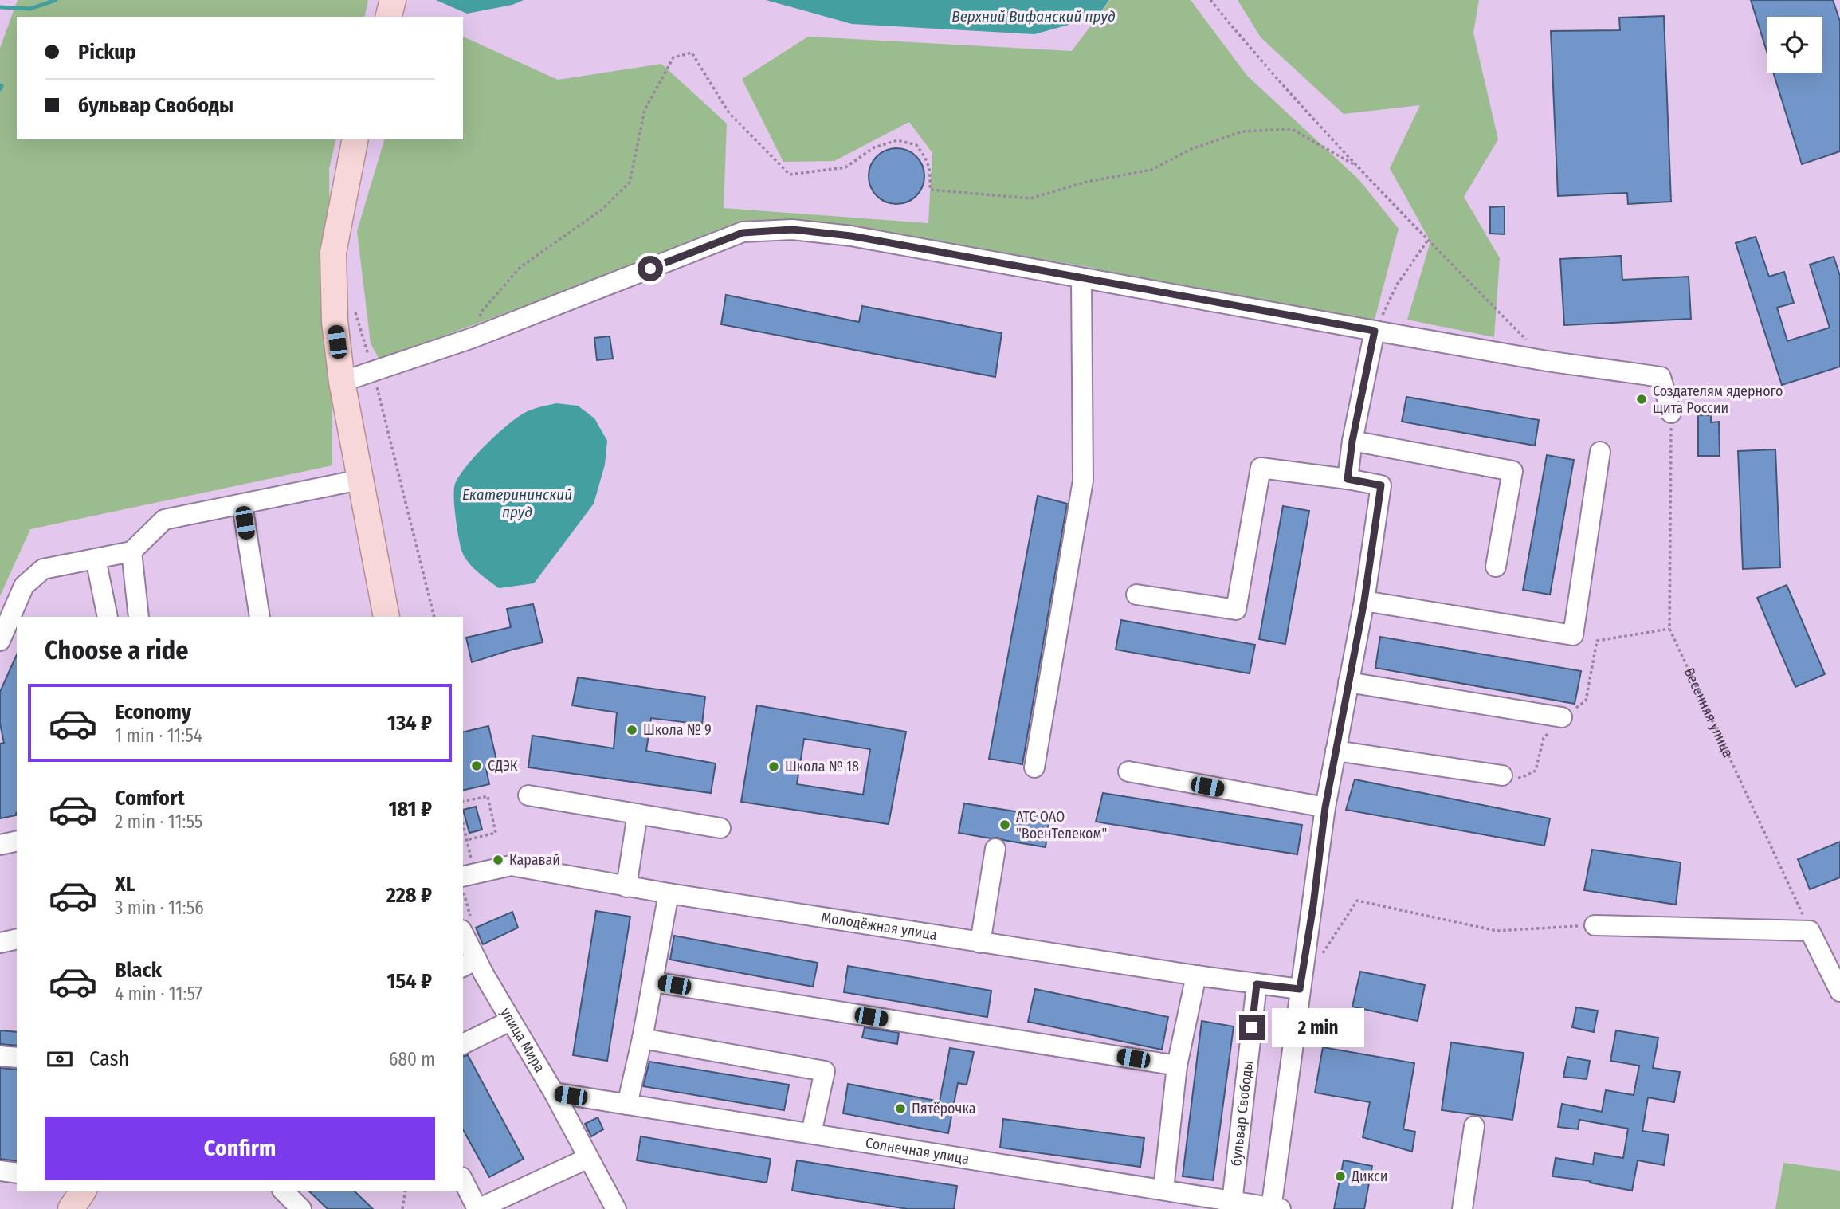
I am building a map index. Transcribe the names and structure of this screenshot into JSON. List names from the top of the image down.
{
  "streets": {
    "street": [
      "Молодёжная улица",
      "улица Мира",
      "бульвар Свободы",
      "Солнечная улица"
    ],
    "path": ["Весенняя улица"]
  },
  "crossings": [
    ["Молодёжная улица", "бульвар Свободы"],
    ["улица Мира", "Солнечная улица"],
    ["бульвар Свободы", "Солнечная улица"]
  ],
  "water": ["Верхний Вифанский пруд", "Екатерининский пруд"],
  "places": [
    "Создателям ядерного щита России",
    "Школа № 9",
    "СДЭК",
    "Школа № 18",
    "АТС ОАО \"ВоенТелеком\"",
    "Каравай",
    "Пятёрочка",
    "Дикси"
  ],
  "page": {
    "banner": ["Pickup", "бульвар Свободы"],
    "heading": "Choose a ride",
    "list": [
      {
        "name": "Economy",
        "note": "1 min · 11:54",
        "value": "134 ₽"
      },
      {
        "name": "Comfort",
        "note": "2 min · 11:55",
        "value": "181 ₽"
      },
      {
        "name": "XL",
        "note": "3 min · 11:56",
        "value": "228 ₽"
      },
      {
        "name": "Black",
        "note": "4 min · 11:57",
        "value": "154 ₽"
      }
    ],
    "bubble": "2 min",
    "pay": ["Cash", "680 m"],
    "buttons": "Confirm"
  }
}
